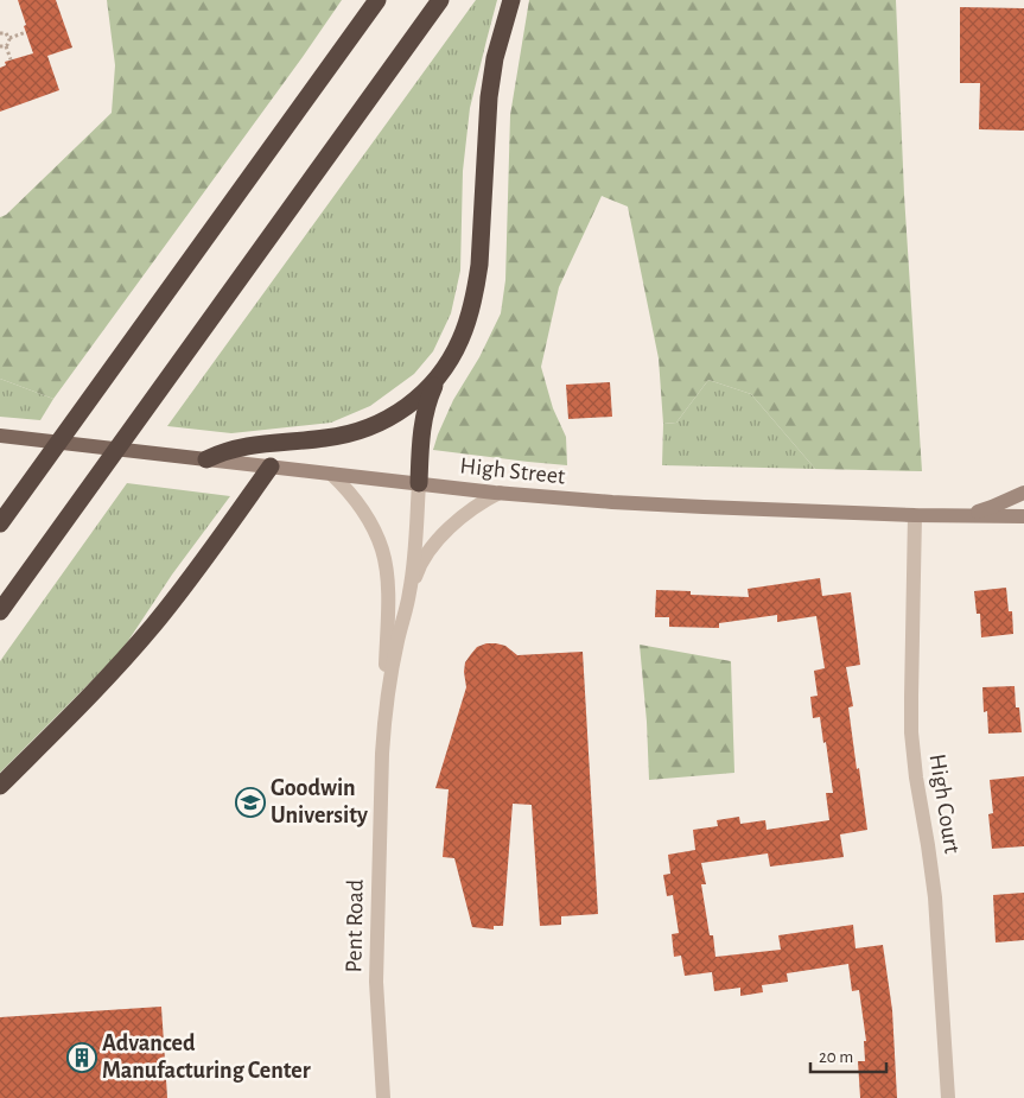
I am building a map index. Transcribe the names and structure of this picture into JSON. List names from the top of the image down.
{
  "streets": {
    "main road": ["High Street"],
    "street": ["High Court", "Pent Road"]
  },
  "crossings": [
    ["High Street", "High Court"],
    ["High Street", "Pent Road"]
  ],
  "places": {
    "school or university": ["Goodwin University"],
    "building": ["Advanced Manufacturing Center"]
  },
  "scale_bar": "20 m"
}
